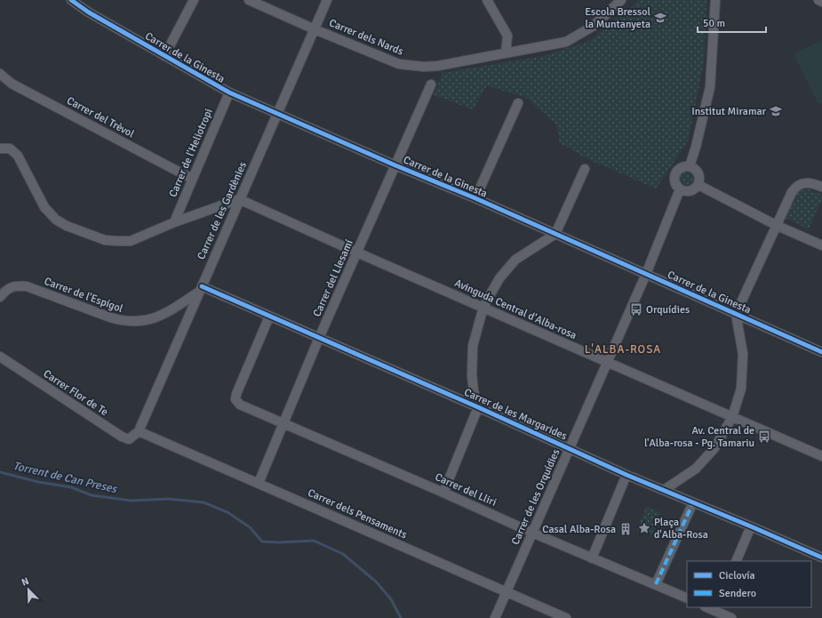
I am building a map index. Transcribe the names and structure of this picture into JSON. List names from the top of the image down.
{
  "streets": {
    "street": [
      "Carrer dels Nards",
      "Carrer de la Ginesta",
      "Carrer del Trèvol",
      "Carrer de l'Heliotropi",
      "Carrer de les Gardènies",
      "Carrer del Llesamí",
      "Carrer de l'Espígol",
      "Avinguda Central d'Alba-rosa",
      "Carrer Flor de Te",
      "Carrer de les Margarides",
      "Carrer del Lliri",
      "Carrer de les Orquídies",
      "Carrer dels Pensaments"
    ]
  },
  "crossings": [
    ["Carrer dels Nards", "Carrer de les Gardènies"],
    ["Carrer de la Ginesta", "Carrer de l'Heliotropi"],
    ["Carrer de la Ginesta", "Carrer de les Gardènies"],
    ["Carrer de la Ginesta", "Carrer del Llesamí"],
    ["Carrer de la Ginesta", "Carrer de les Orquídies"],
    ["Carrer del Trèvol", "Carrer de l'Heliotropi"],
    ["Carrer de les Gardènies", "Carrer de l'Espígol"],
    ["Carrer de les Gardènies", "Avinguda Central d'Alba-rosa"],
    ["Carrer de les Gardènies", "Carrer Flor de Te"],
    ["Carrer de les Gardènies", "Carrer de les Margarides"],
    ["Carrer de les Gardènies", "Carrer dels Pensaments"],
    ["Carrer del Llesamí", "Avinguda Central d'Alba-rosa"],
    ["Carrer del Llesamí", "Carrer de les Margarides"],
    ["Carrer del Llesamí", "Carrer del Lliri"],
    ["Carrer del Llesamí", "Carrer dels Pensaments"],
    ["Carrer de l'Espígol", "Carrer de les Margarides"],
    ["Avinguda Central d'Alba-rosa", "Carrer de les Orquídies"],
    ["Carrer Flor de Te", "Carrer dels Pensaments"],
    ["Carrer de les Margarides", "Carrer del Lliri"],
    ["Carrer de les Margarides", "Carrer de les Orquídies"],
    ["Carrer del Lliri", "Carrer de les Orquídies"],
    ["Carrer de les Orquídies", "Carrer dels Pensaments"]
  ],
  "districts": ["L'ALBA-ROSA"],
  "water": ["Torrent de Can Preses"],
  "places": {
    "school or university": ["Escola Bressol la Muntanyeta", "Institut Miramar"],
    "bus stop": ["Orquídies", "Av. Central de l'Alba-rosa - Pg. Tamariu"],
    "place": ["Plaça d'Alba-Rosa"],
    "building": ["Casal Alba-Rosa"]
  },
  "legend": ["Ciclovía", "Sendero"],
  "scale_bar": "50 m",
  "north": "top left"
}
